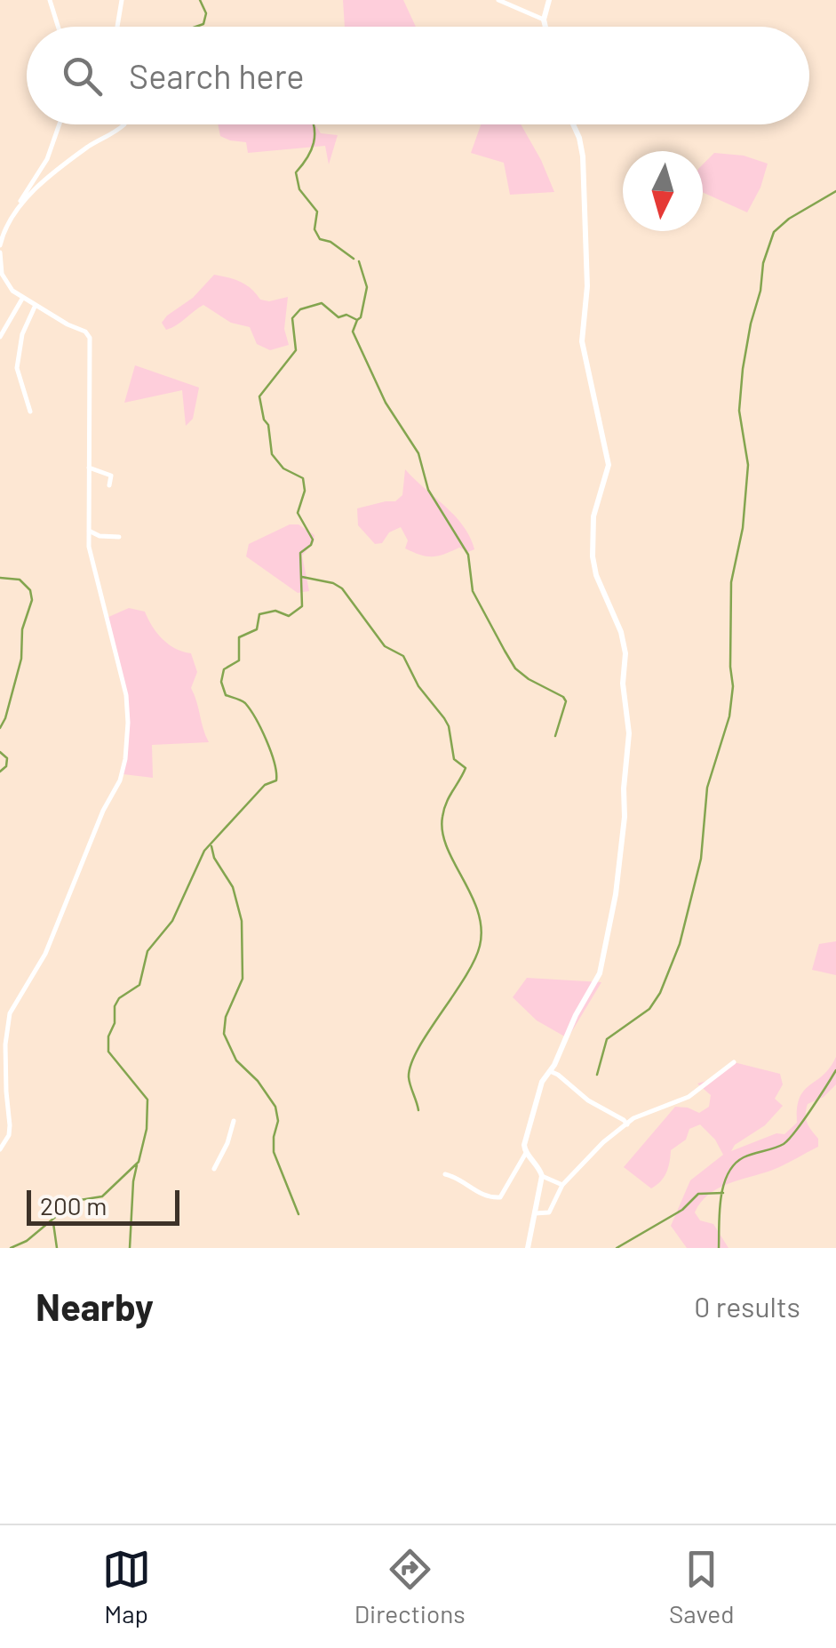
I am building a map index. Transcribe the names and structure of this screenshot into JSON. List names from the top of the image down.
{
  "scale_bar": "200 m",
  "north": "bottom",
  "page": {
    "search": "Search here",
    "scale": "200 m",
    "heading": ["Nearby", "0 results"],
    "nav": ["Map", "Directions", "Saved"]
  }
}
